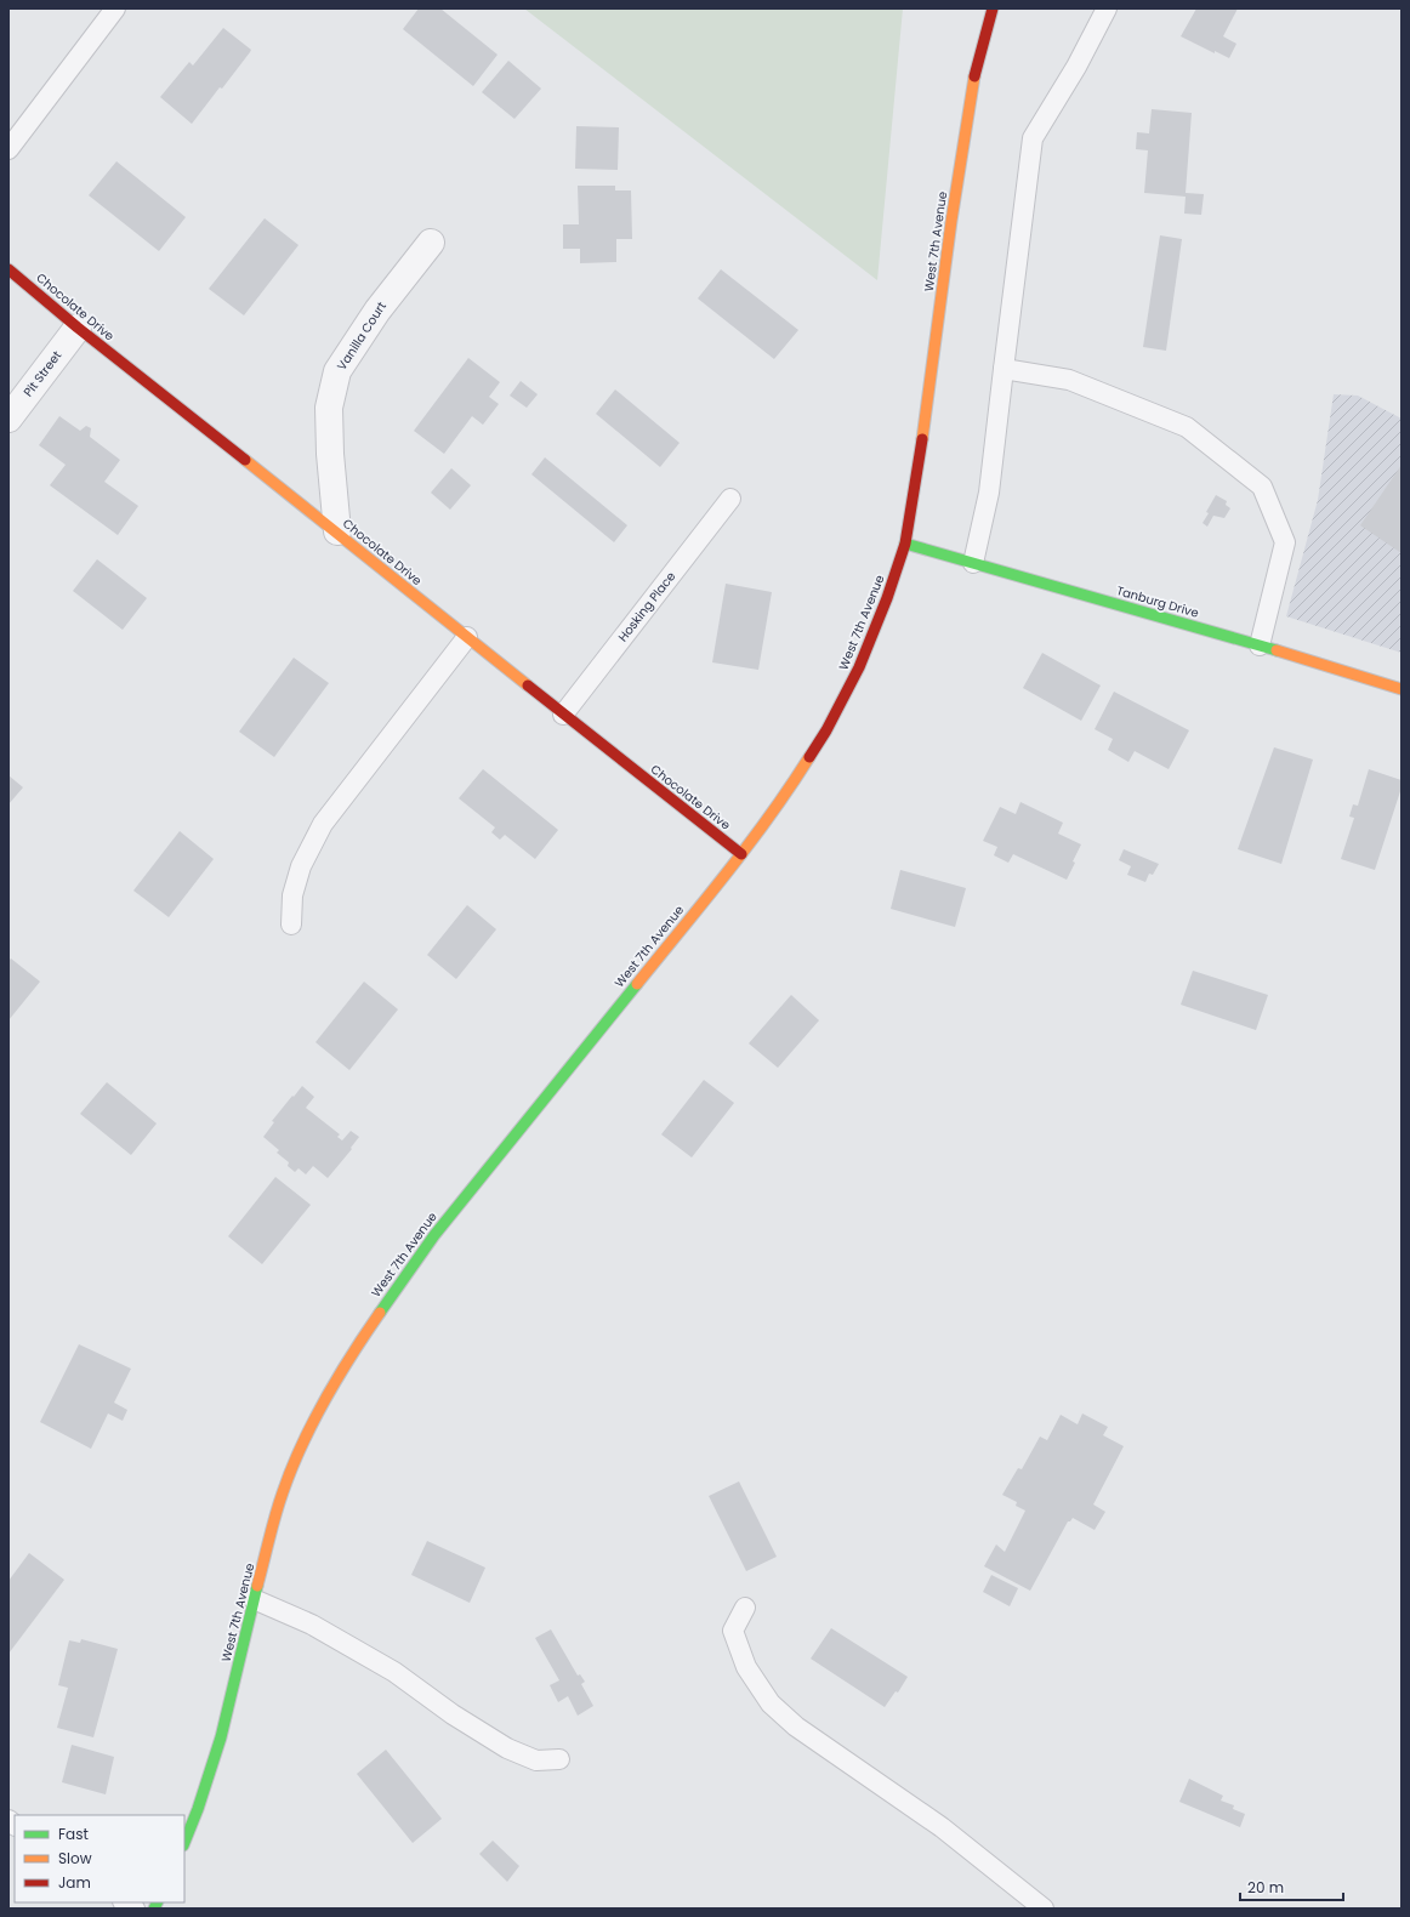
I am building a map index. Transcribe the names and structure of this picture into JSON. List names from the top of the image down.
{
  "streets": {
    "main road": ["West 7th Avenue", "Chocolate Drive", "Tanburg Drive"],
    "street": ["Vanilla Court", "Pit Street"],
    "lane": ["Hosking Place"]
  },
  "crossings": [
    ["West 7th Avenue", "Chocolate Drive"],
    ["West 7th Avenue", "Tanburg Drive"],
    ["Chocolate Drive", "Vanilla Court"],
    ["Chocolate Drive", "Pit Street"],
    ["Chocolate Drive", "Hosking Place"]
  ],
  "legend": ["Fast", "Slow", "Jam"],
  "scale_bar": "20 m"
}
